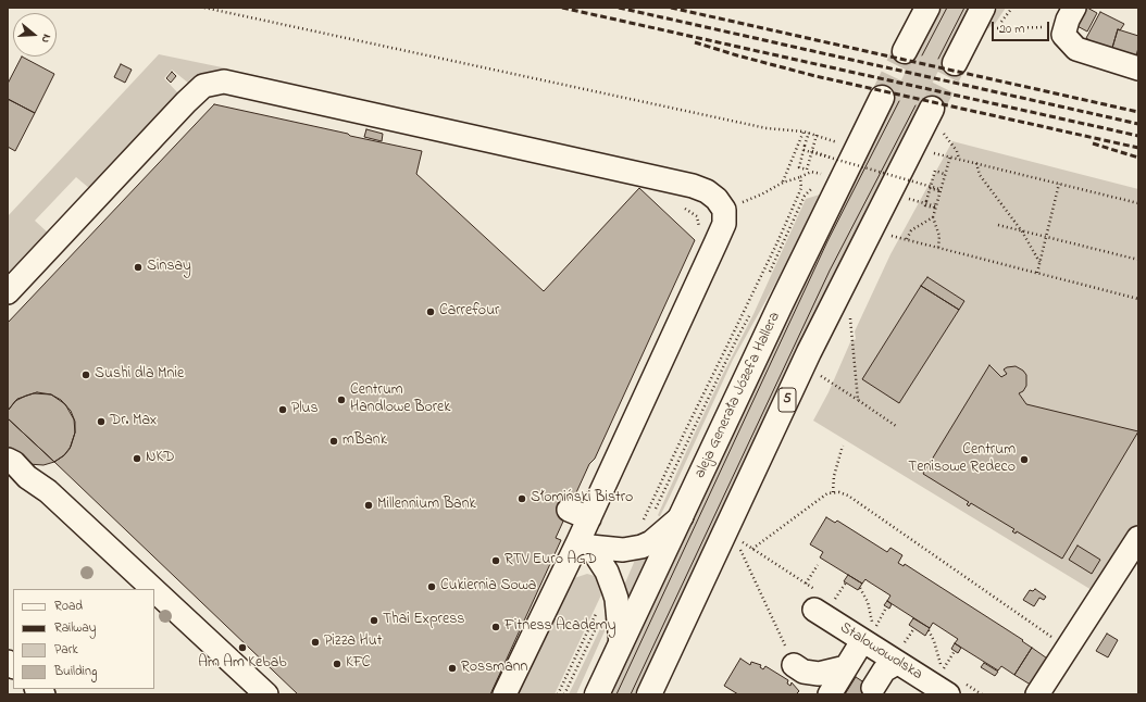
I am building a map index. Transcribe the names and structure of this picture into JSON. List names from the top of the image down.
{
  "streets": {
    "main road": ["aleja Generała Józefa Hallera", "5"],
    "street": ["Stalowowolska"]
  },
  "places": [
    "Sinsay",
    "Carrefour",
    "Sushi dla Mnie",
    "Centrum Handlowe Borek",
    "Plus",
    "Dr. Max",
    "mBank",
    "NKD",
    "Centrum Tenisowe Redeco",
    "Słomiński Bistro",
    "Millennium Bank",
    "RTV Euro AGD",
    "Cukiernia Sowa",
    "Thai Express",
    "Fitness Academy",
    "Pizza Hut",
    "Am Am Kebab",
    "KFC",
    "Rossmann"
  ],
  "legend": [
    "Road",
    "Railway",
    "Park",
    "Building"
  ],
  "scale_bar": "20 m",
  "north": "right"
}
